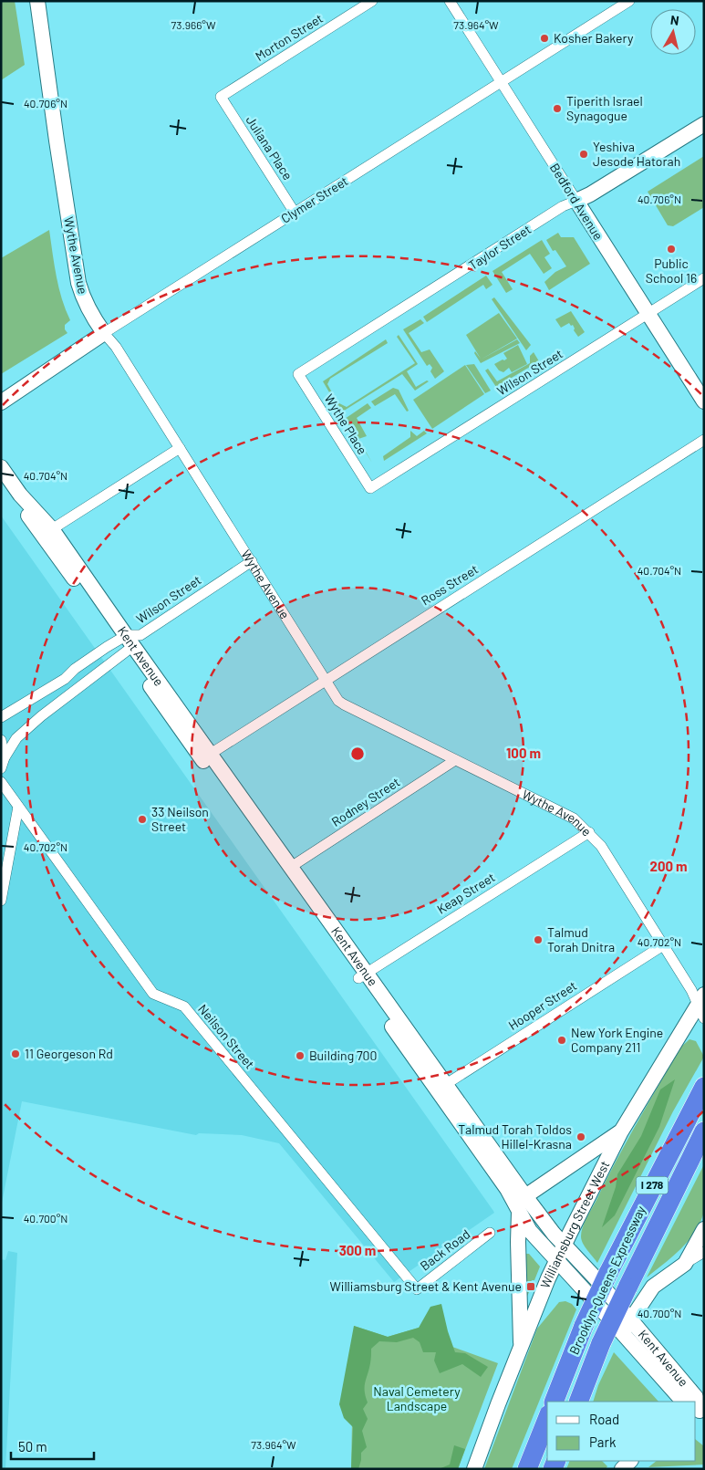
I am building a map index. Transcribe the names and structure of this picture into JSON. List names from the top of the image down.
{
  "streets": {
    "highway": ["I 278", "Brooklyn-Queens Expressway"],
    "main road": [
      "Clymer Street",
      "Bedford Avenue",
      "Taylor Street",
      "Wythe Avenue",
      "Kent Avenue",
      "Williamsburg Street West"
    ],
    "street": [
      "Morton Street",
      "Juliana Place",
      "Wilson Street",
      "Wythe Place",
      "Ross Street",
      "Rodney Street",
      "Keap Street",
      "Hooper Street",
      "Neilson Street",
      "Back Road"
    ]
  },
  "crossings": [
    ["Morton Street", "Juliana Place"],
    ["Juliana Place", "Clymer Street"],
    ["Clymer Street", "Bedford Avenue"],
    ["Clymer Street", "Wythe Avenue"],
    ["Bedford Avenue", "Taylor Street"],
    ["Bedford Avenue", "Wilson Street"],
    ["Taylor Street", "Wythe Place"],
    ["Wythe Avenue", "Wilson Street"],
    ["Wythe Avenue", "Ross Street"],
    ["Wythe Avenue", "Rodney Street"],
    ["Wythe Avenue", "Keap Street"],
    ["Wythe Avenue", "Hooper Street"],
    ["Wythe Avenue", "Williamsburg Street West"],
    ["Wilson Street", "Wythe Place"],
    ["Wilson Street", "Kent Avenue"],
    ["Ross Street", "Kent Avenue"],
    ["Kent Avenue", "Rodney Street"],
    ["Kent Avenue", "Keap Street"],
    ["Kent Avenue", "Hooper Street"],
    ["Kent Avenue", "Williamsburg Street West"],
    ["Neilson Street", "Back Road"]
  ],
  "parks": ["Naval Cemetery Landscape"],
  "places": {
    "other": [
      "Kosher Bakery",
      "Tiperith Israel Synagogue",
      "Yeshiva Jesode Hatorah",
      "Public School 16",
      "33 Neilson Street",
      "Talmud Torah Dnitra",
      "New York Engine Company 211",
      "11 Georgeson Rd",
      "Building 700",
      "Talmud Torah Toldos Hillel-Krasna"
    ],
    "transit": ["Williamsburg Street & Kent Avenue"]
  },
  "legend": ["Road", "Park"],
  "scale_bar": "50 m",
  "north": "top",
  "coordinates": [
    "73.966°W",
    "73.964°W",
    "40.706°N",
    "40.704°N",
    "40.702°N",
    "40.700°N"
  ],
  "rings": ["100 m", "200 m", "300 m"]
}
